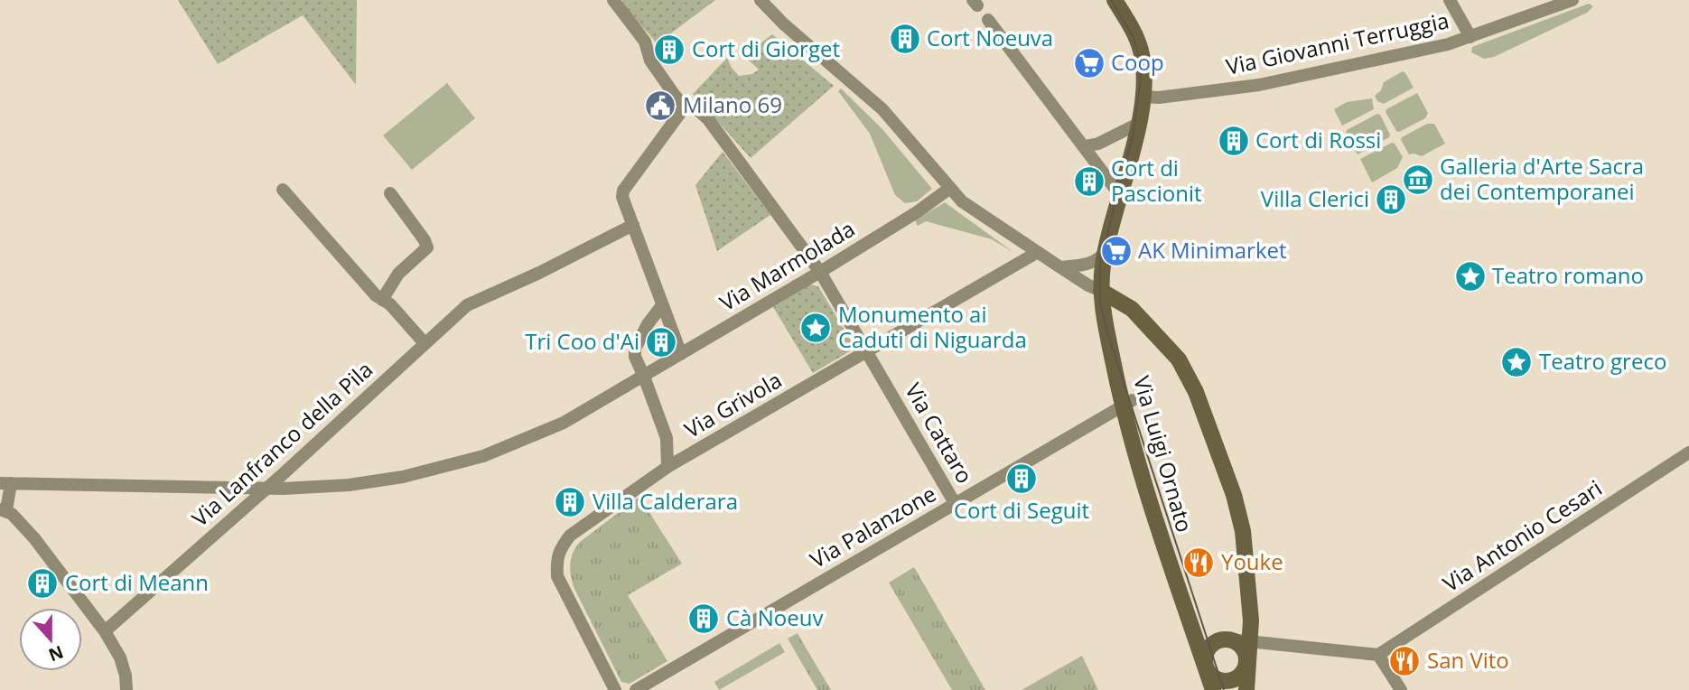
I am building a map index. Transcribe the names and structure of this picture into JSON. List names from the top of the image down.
{
  "streets": {
    "main road": ["Via Luigi Ornato"],
    "street": [
      "Via Giovanni Terruggia",
      "Via Marmolada",
      "Via Grivola",
      "Via Cattaro",
      "Via Lanfranco della Pila",
      "Via Palanzone",
      "Via Antonio Cesari"
    ]
  },
  "crossings": [
    ["Via Giovanni Terruggia", "Via Luigi Ornato"],
    ["Via Marmolada", "Via Cattaro"],
    ["Via Marmolada", "Via Lanfranco della Pila"],
    ["Via Grivola", "Via Cattaro"],
    ["Via Cattaro", "Via Palanzone"],
    ["Via Luigi Ornato", "Via Palanzone"]
  ],
  "places": {
    "building": [
      "Cort Noeuva",
      "Cort di Giorget",
      "Cort di Rossi",
      "Cort di Pascionit",
      "Villa Clerici",
      "Tri Coo d'Ai",
      "Cort di Seguit",
      "Villa Calderara",
      "Cort di Meann",
      "Cà Noeuv"
    ],
    "supermarket": ["Coop", "AK Minimarket"],
    "public building": ["Milano 69"],
    "museum": ["Galleria d'Arte Sacra dei Contemporanei"],
    "place": ["Teatro romano", "Monumento ai Caduti di Niguarda", "Teatro greco"],
    "restaurant": ["Youke", "San Vito"]
  },
  "north": "bottom"
}
